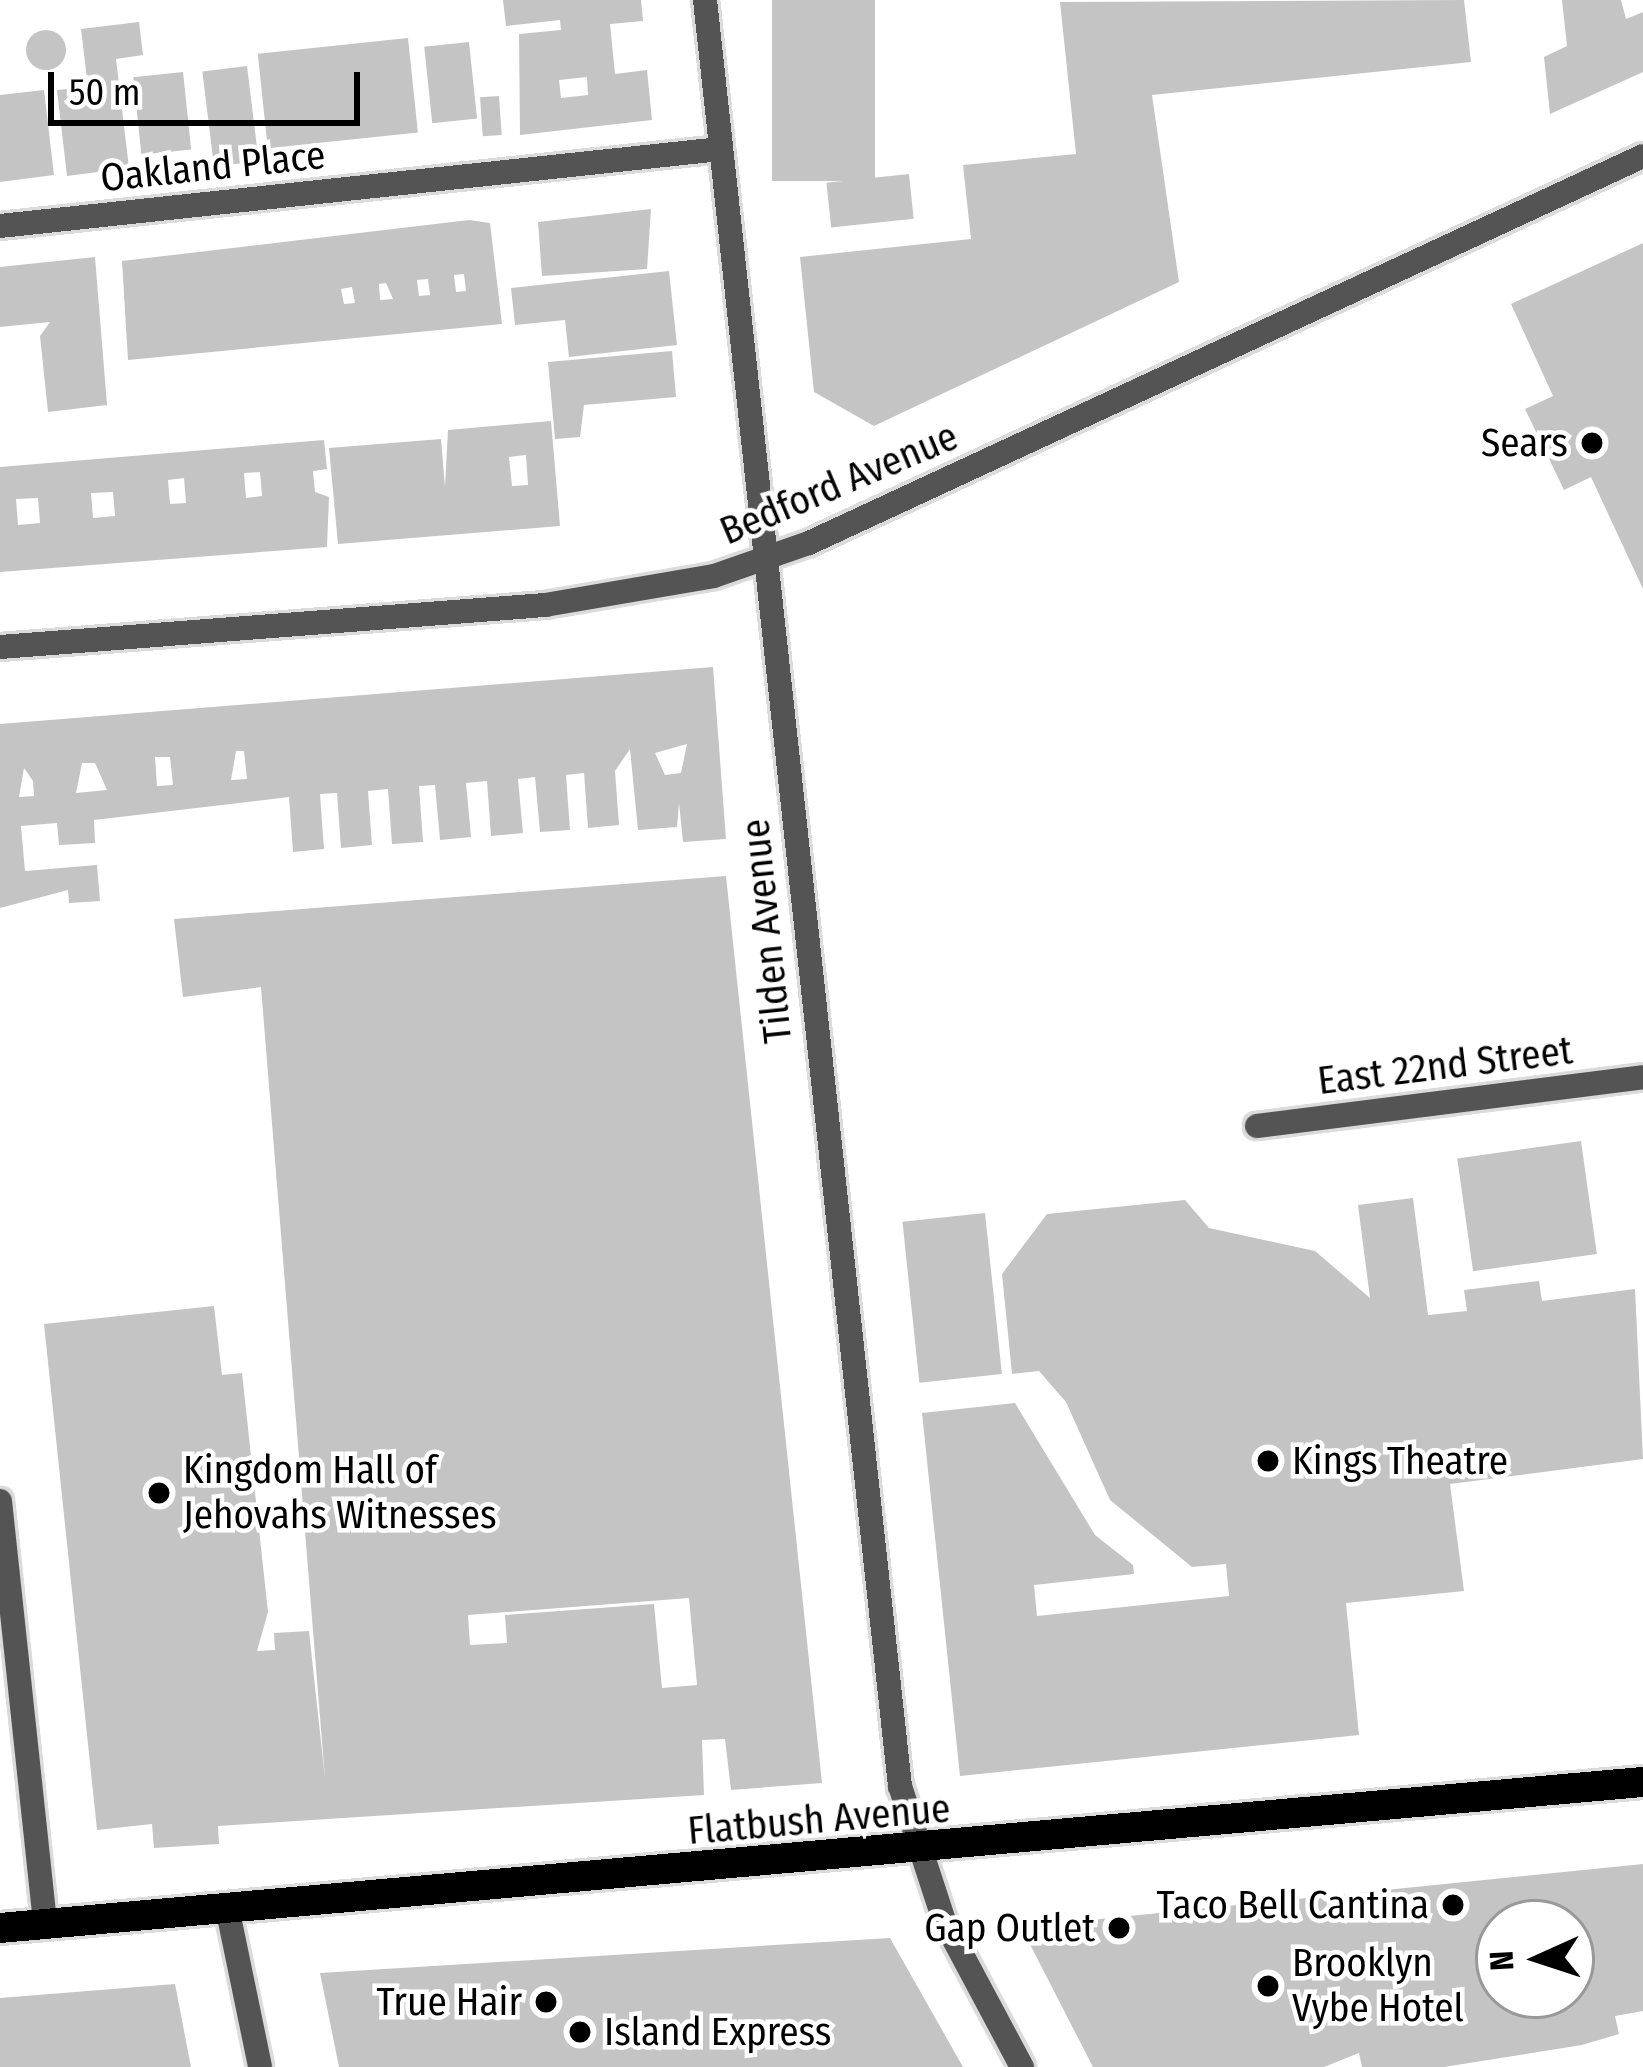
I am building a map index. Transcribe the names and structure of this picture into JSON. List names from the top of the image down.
{
  "streets": {
    "main road": ["Flatbush Avenue"],
    "street": [
      "Oakland Place",
      "Bedford Avenue",
      "Tilden Avenue",
      "East 22nd Street"
    ]
  },
  "crossings": [
    ["Oakland Place", "Tilden Avenue"],
    ["Bedford Avenue", "Tilden Avenue"],
    ["Tilden Avenue", "Flatbush Avenue"]
  ],
  "places": [
    "Sears",
    "Kings Theatre",
    "Kingdom Hall of Jehovahs Witnesses",
    "Taco Bell Cantina",
    "Gap Outlet",
    "Brooklyn Vybe Hotel",
    "True Hair",
    "Island Express"
  ],
  "scale_bar": "50 m",
  "north": "left"
}
